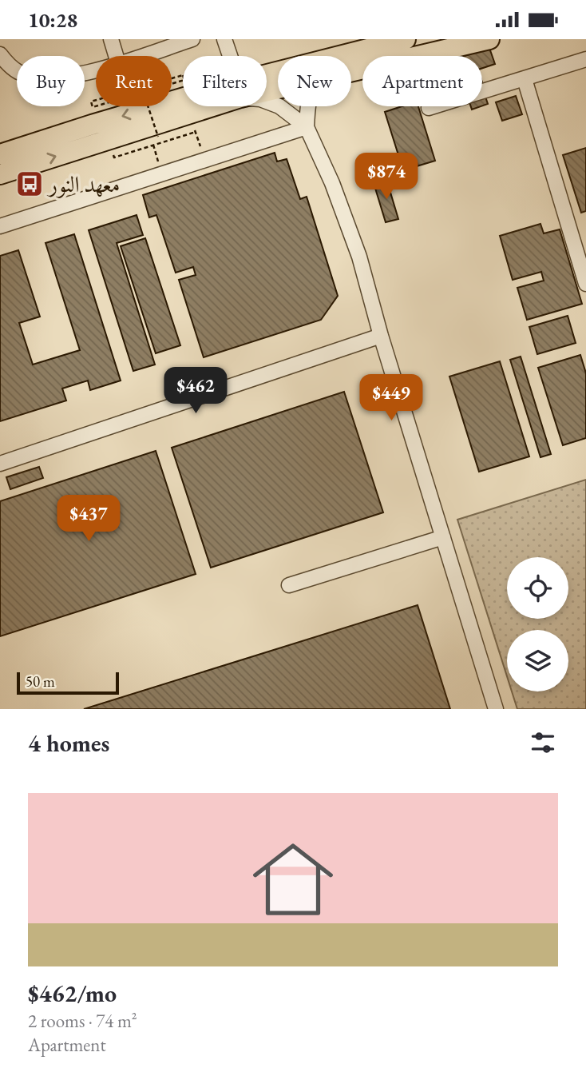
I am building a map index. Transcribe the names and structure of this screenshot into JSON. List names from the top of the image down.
{
  "places": {
    "bus stop": ["معهد النور"]
  },
  "scale_bar": "50 m",
  "page": {
    "status": "10:28",
    "chip": [
      "Buy",
      "Rent",
      "Filters",
      "New",
      "Apartment"
    ],
    "price": [
      "$874",
      "$462",
      "$449",
      "$437"
    ],
    "scale": "50 m",
    "heading": "4 homes",
    "list": [
      {
        "name": "$462/mo",
        "note": "2 rooms · 74 m² · Apartment"
      }
    ]
  }
}
